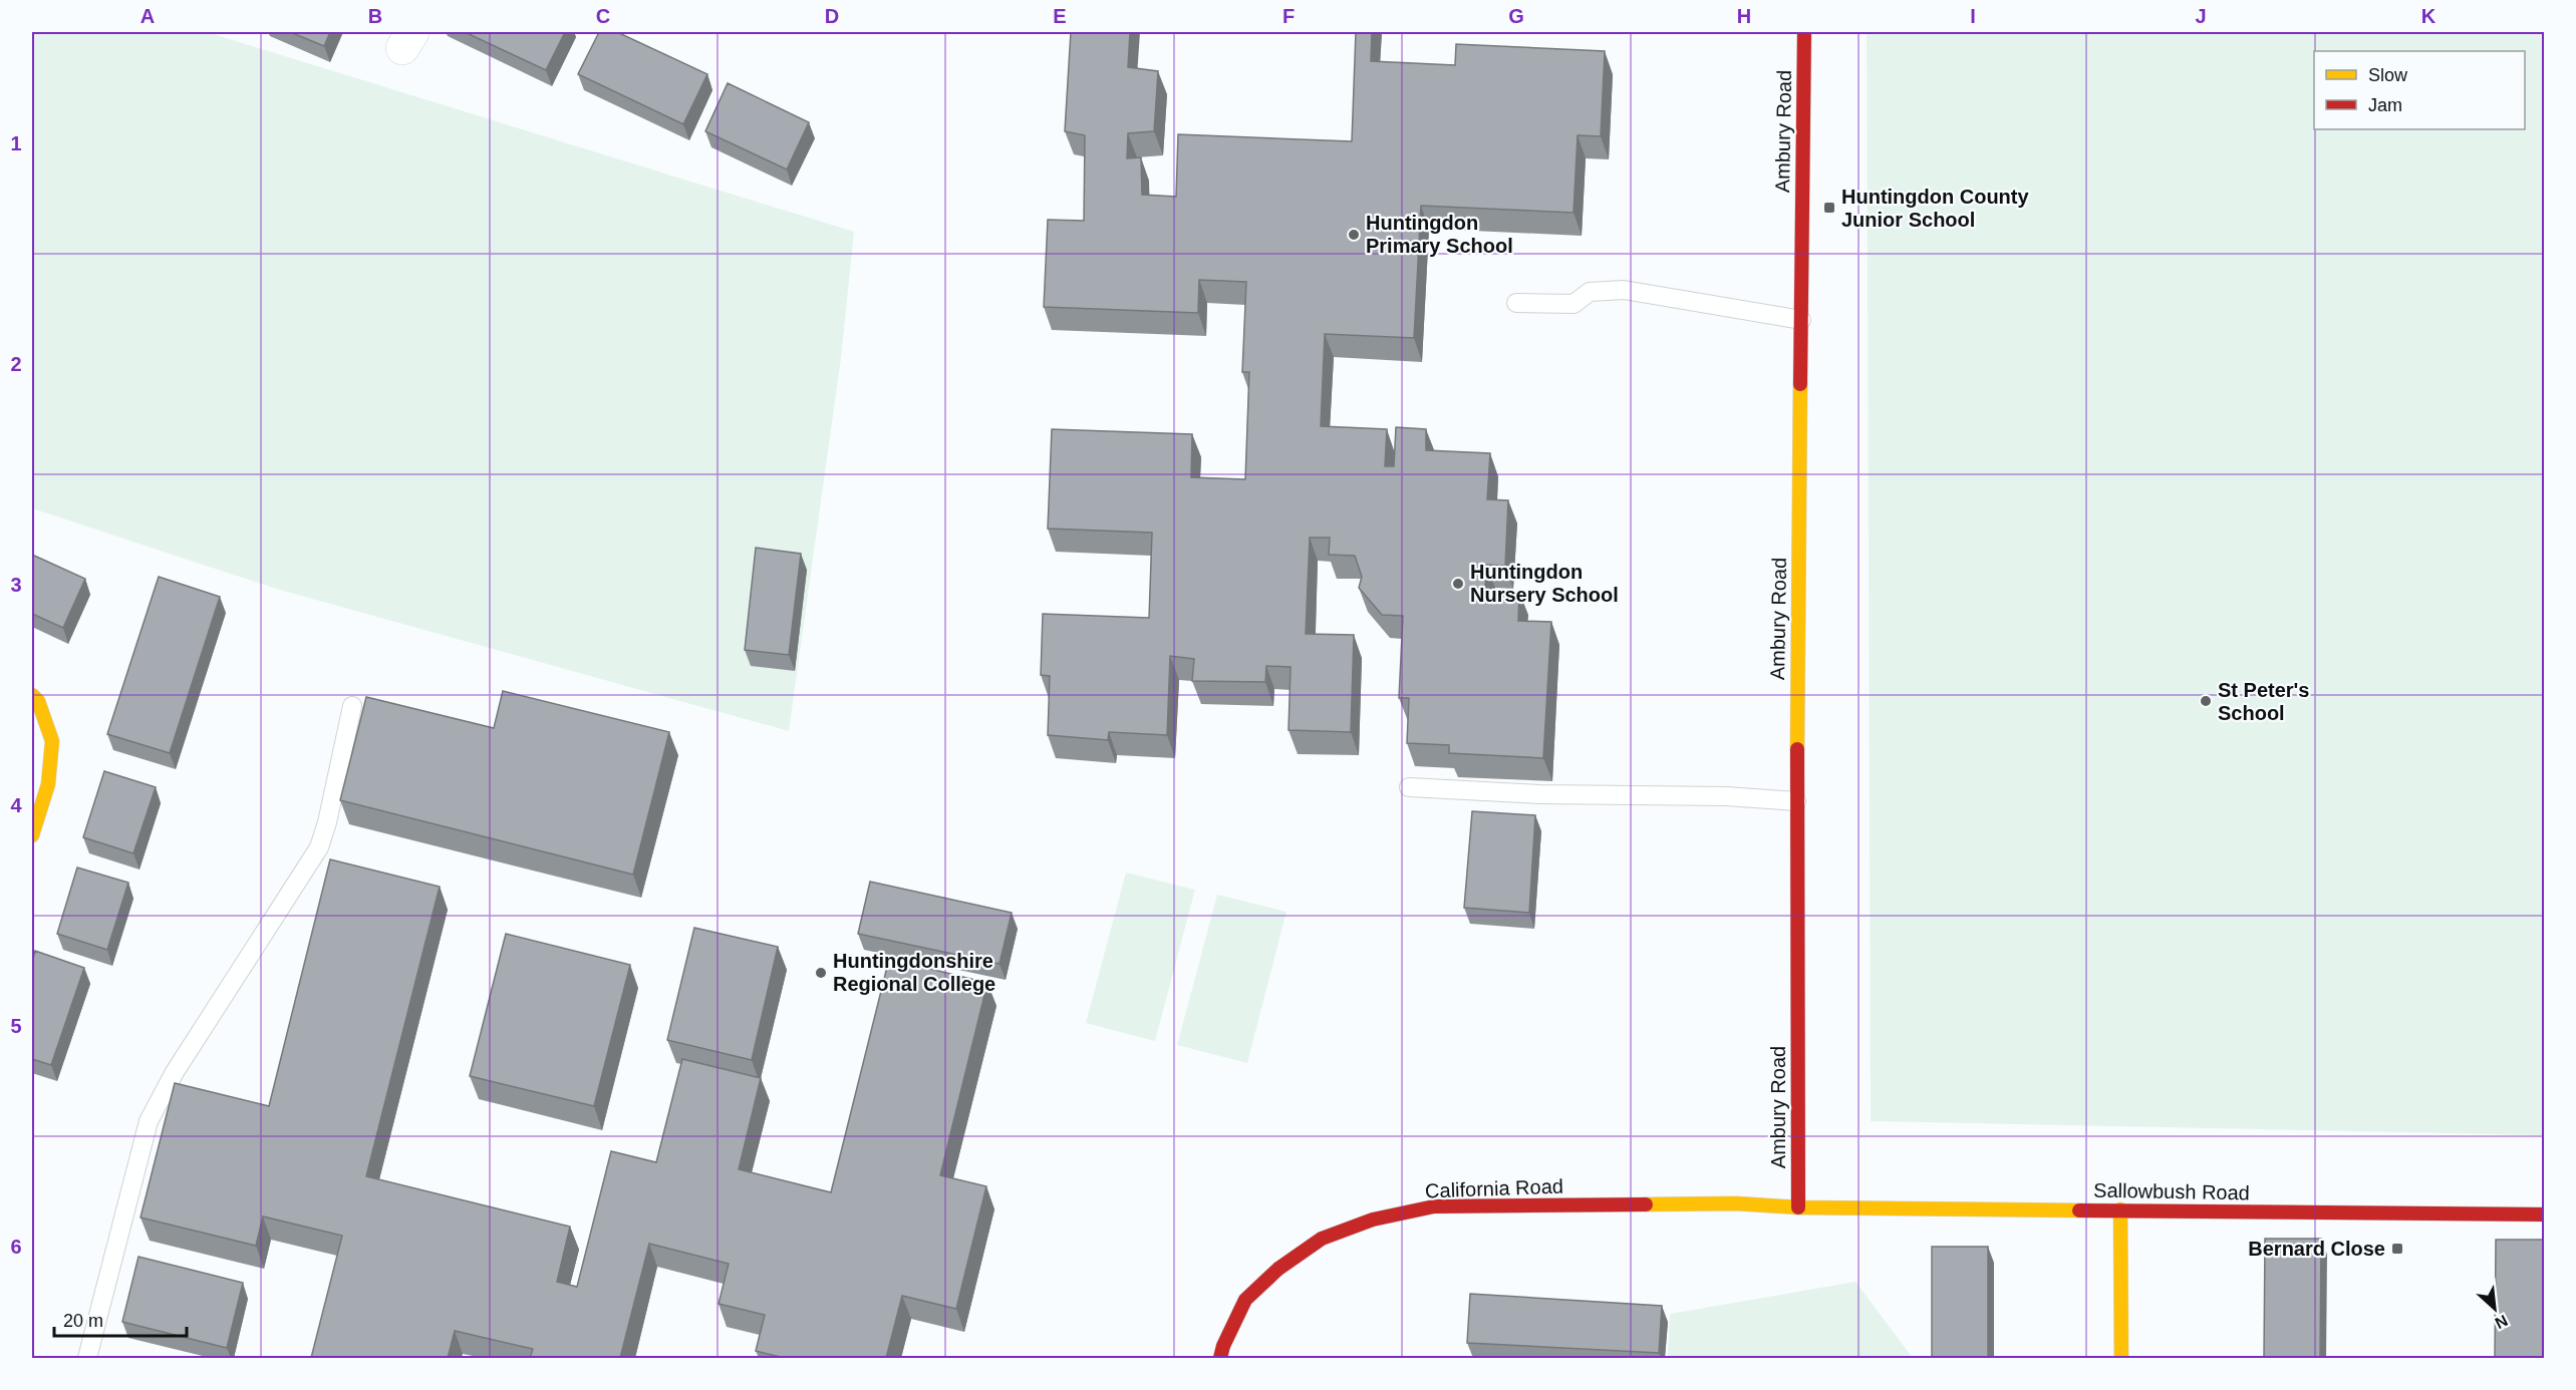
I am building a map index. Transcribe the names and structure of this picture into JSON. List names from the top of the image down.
{
  "streets": {
    "street": ["Ambury Road", "California Road", "Sallowbush Road"]
  },
  "crossings": [
    ["Ambury Road", "California Road"],
    ["Ambury Road", "Sallowbush Road"],
    ["California Road", "Sallowbush Road"]
  ],
  "places": {
    "transit": ["Huntingdon County Junior School", "Bernard Close"],
    "other": [
      "Huntingdon Primary School",
      "Huntingdon Nursery School",
      "St Peter's School",
      "Huntingdonshire Regional College"
    ]
  },
  "legend": ["Slow", "Jam"],
  "scale_bar": "20 m",
  "north": "bottom right",
  "grid": {
    "columns": [
      "A",
      "B",
      "C",
      "D",
      "E",
      "F",
      "G",
      "H",
      "I",
      "J",
      "K"
    ],
    "rows": [
      "1",
      "2",
      "3",
      "4",
      "5",
      "6"
    ]
  }
}
